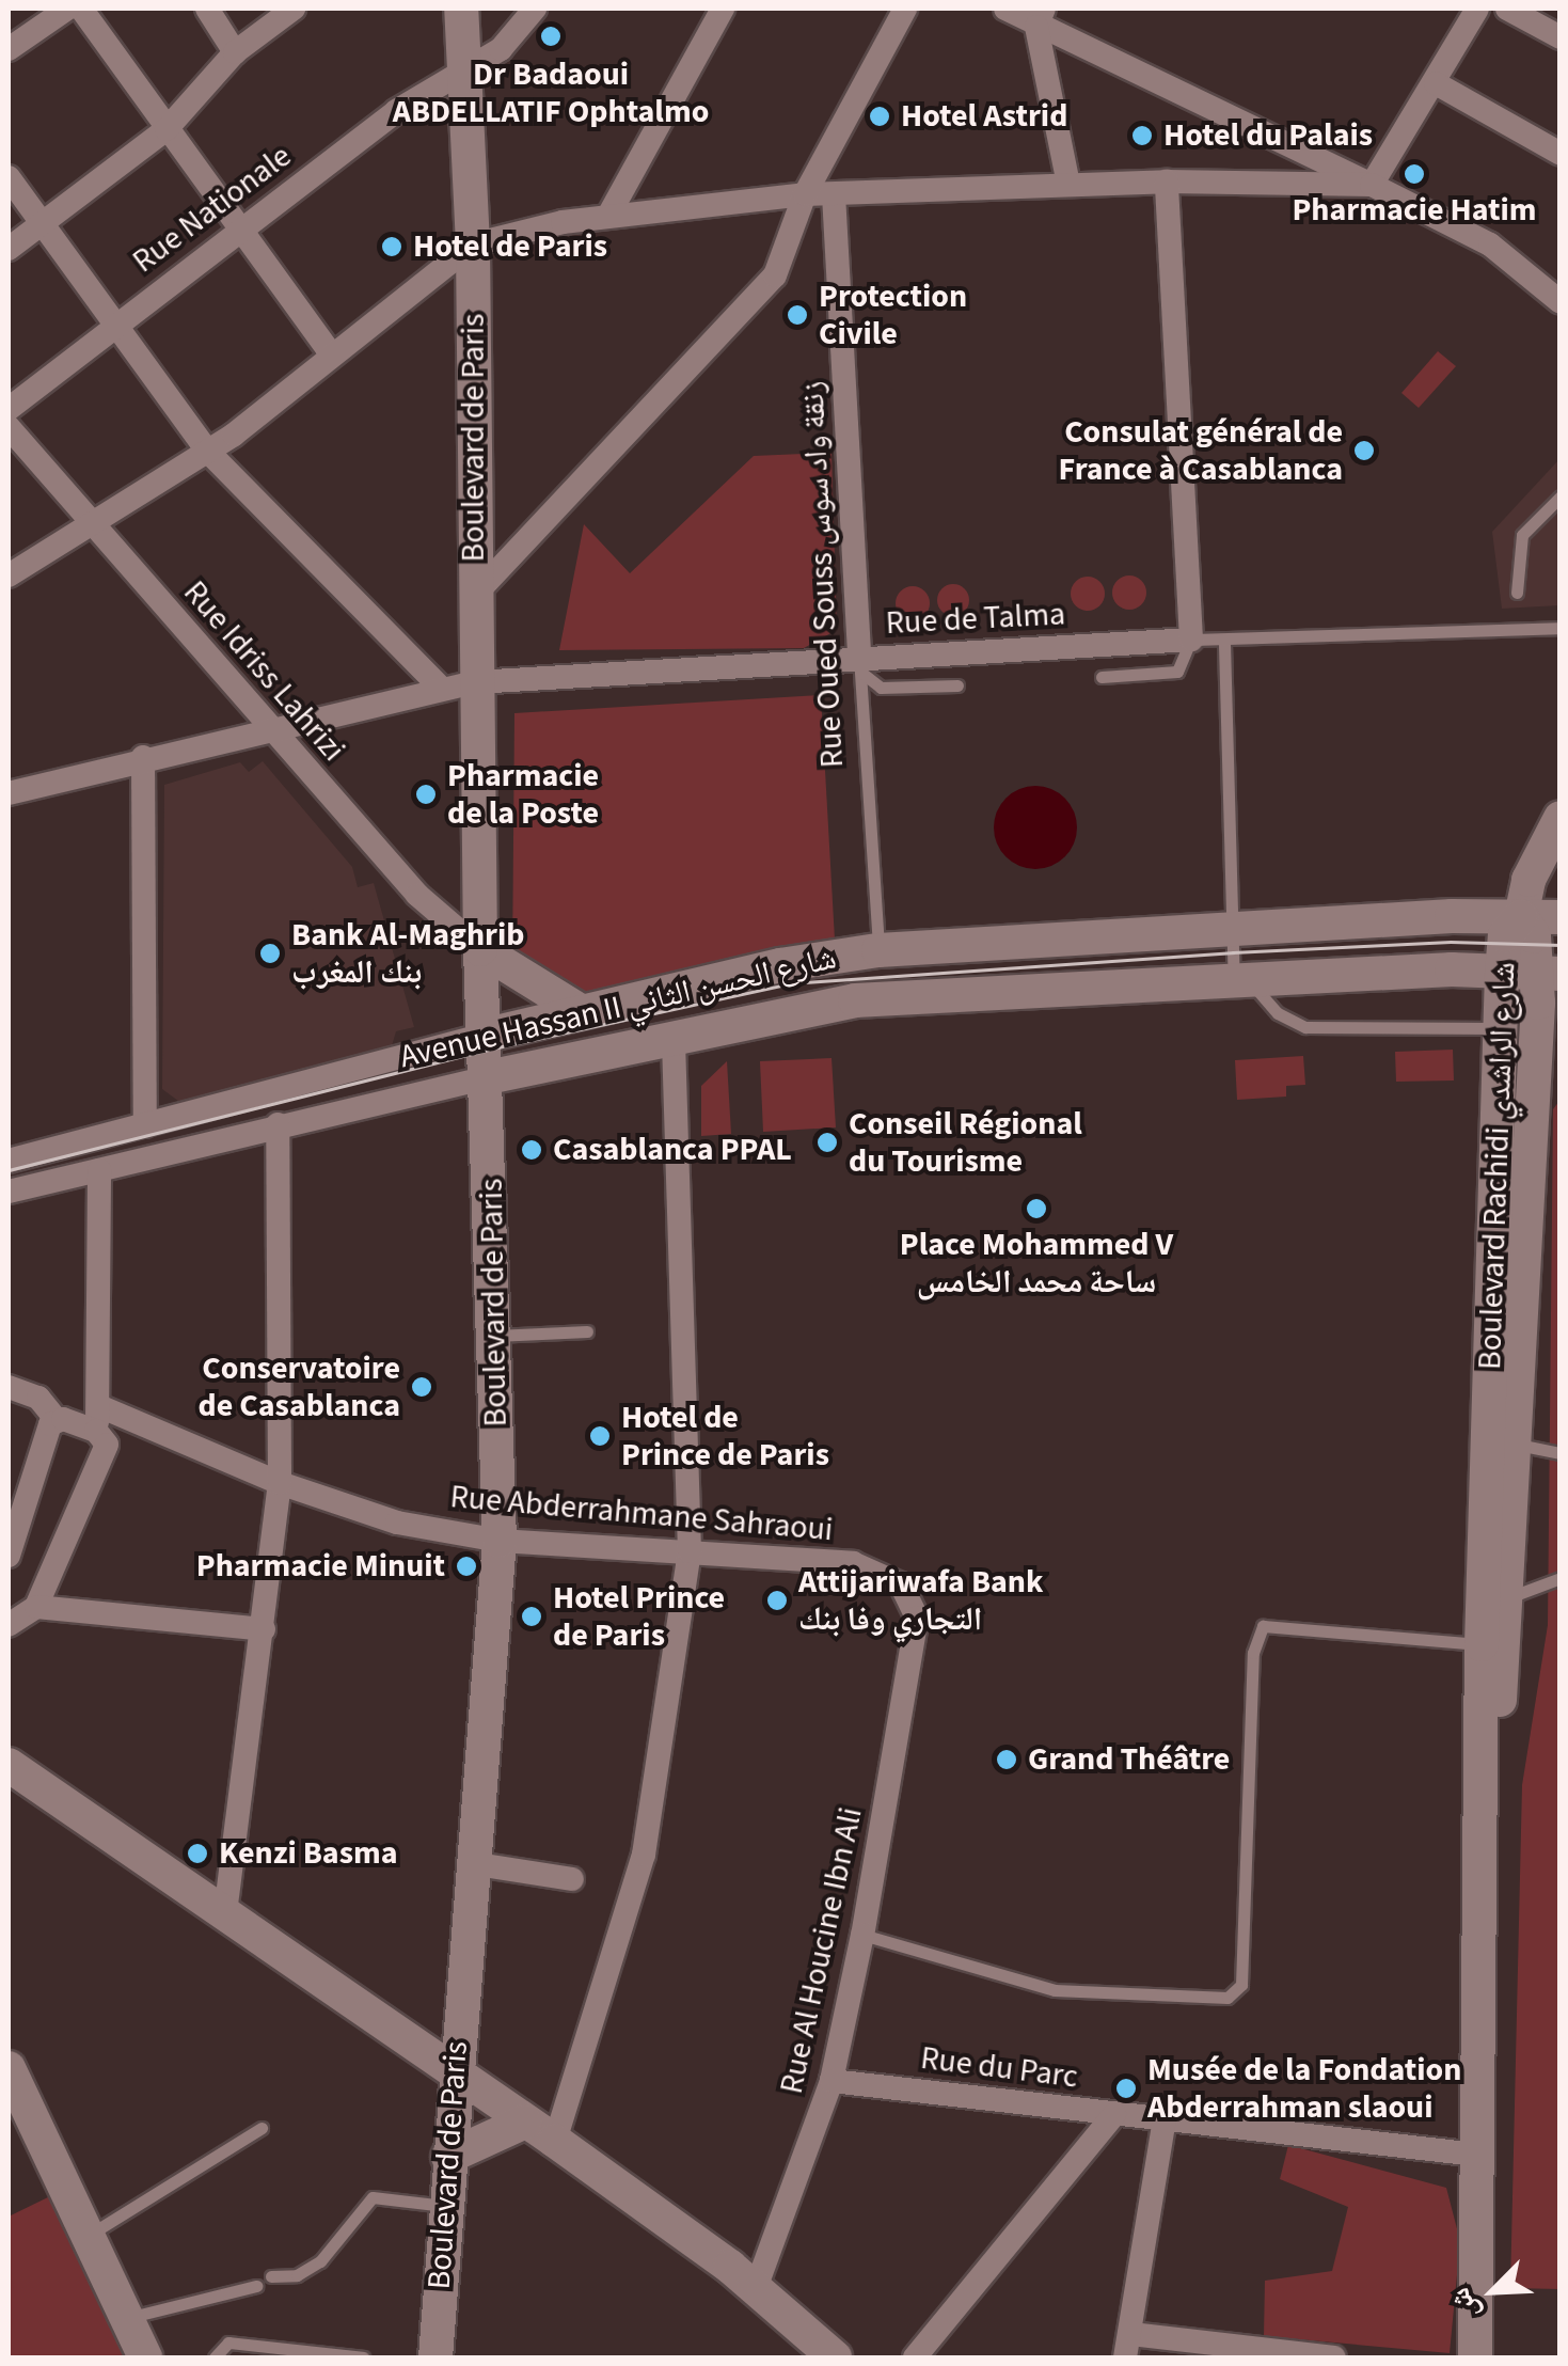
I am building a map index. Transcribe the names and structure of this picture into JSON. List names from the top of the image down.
{
  "streets": {
    "main road": ["Boulevard de Paris", "Avenue Hassan II شارع الحسن الثاني", "Boulevard Rachidi شارع الراشدي"],
    "street": [
      "Rue Nationale",
      "Rue Oued Souss زنقة واد سوس",
      "Rue de Talma",
      "Rue Idriss Lahrizi",
      "Rue Abderrahmane Sahraoui",
      "Rue Al Houcine Ibn Ali",
      "Rue du Parc"
    ]
  },
  "crossings": [
    ["Rue Nationale", "Boulevard de Paris"],
    ["Boulevard de Paris", "Rue de Talma"],
    ["Boulevard de Paris", "Rue Idriss Lahrizi"],
    ["Boulevard de Paris", "Avenue Hassan II شارع الحسن الثاني"],
    ["Boulevard de Paris", "Rue Abderrahmane Sahraoui"],
    ["Rue Oued Souss زنقة واد سوس", "Rue de Talma"],
    ["Rue Oued Souss زنقة واد سوس", "Avenue Hassan II شارع الحسن الثاني"],
    ["Rue de Talma", "Rue Idriss Lahrizi"],
    ["Avenue Hassan II شارع الحسن الثاني", "Boulevard Rachidi شارع الراشدي"],
    ["Boulevard Rachidi شارع الراشدي", "Rue du Parc"],
    ["Rue Abderrahmane Sahraoui", "Rue Al Houcine Ibn Ali"],
    ["Rue Al Houcine Ibn Ali", "Rue du Parc"]
  ],
  "places": [
    "Dr Badaoui ABDELLATIF Ophtalmo",
    "Hotel Astrid",
    "Hotel du Palais",
    "Pharmacie Hatim",
    "Hotel de Paris",
    "Protection Civile",
    "Consulat général de France à Casablanca",
    "Pharmacie de la Poste",
    "Bank Al-Maghrib بنك المغرب",
    "Conseil Régional du Tourisme",
    "Casablanca PPAL",
    "Place Mohammed V ساحة محمد الخامس",
    "Conservatoire de Casablanca",
    "Hotel de Prince de Paris",
    "Pharmacie Minuit",
    "Attijariwafa Bank التجاري وفا بنك",
    "Hotel Prince de Paris",
    "Grand Théâtre",
    "Kenzi Basma",
    "Musée de la Fondation Abderrahman slaoui"
  ],
  "north": "bottom left"
}
